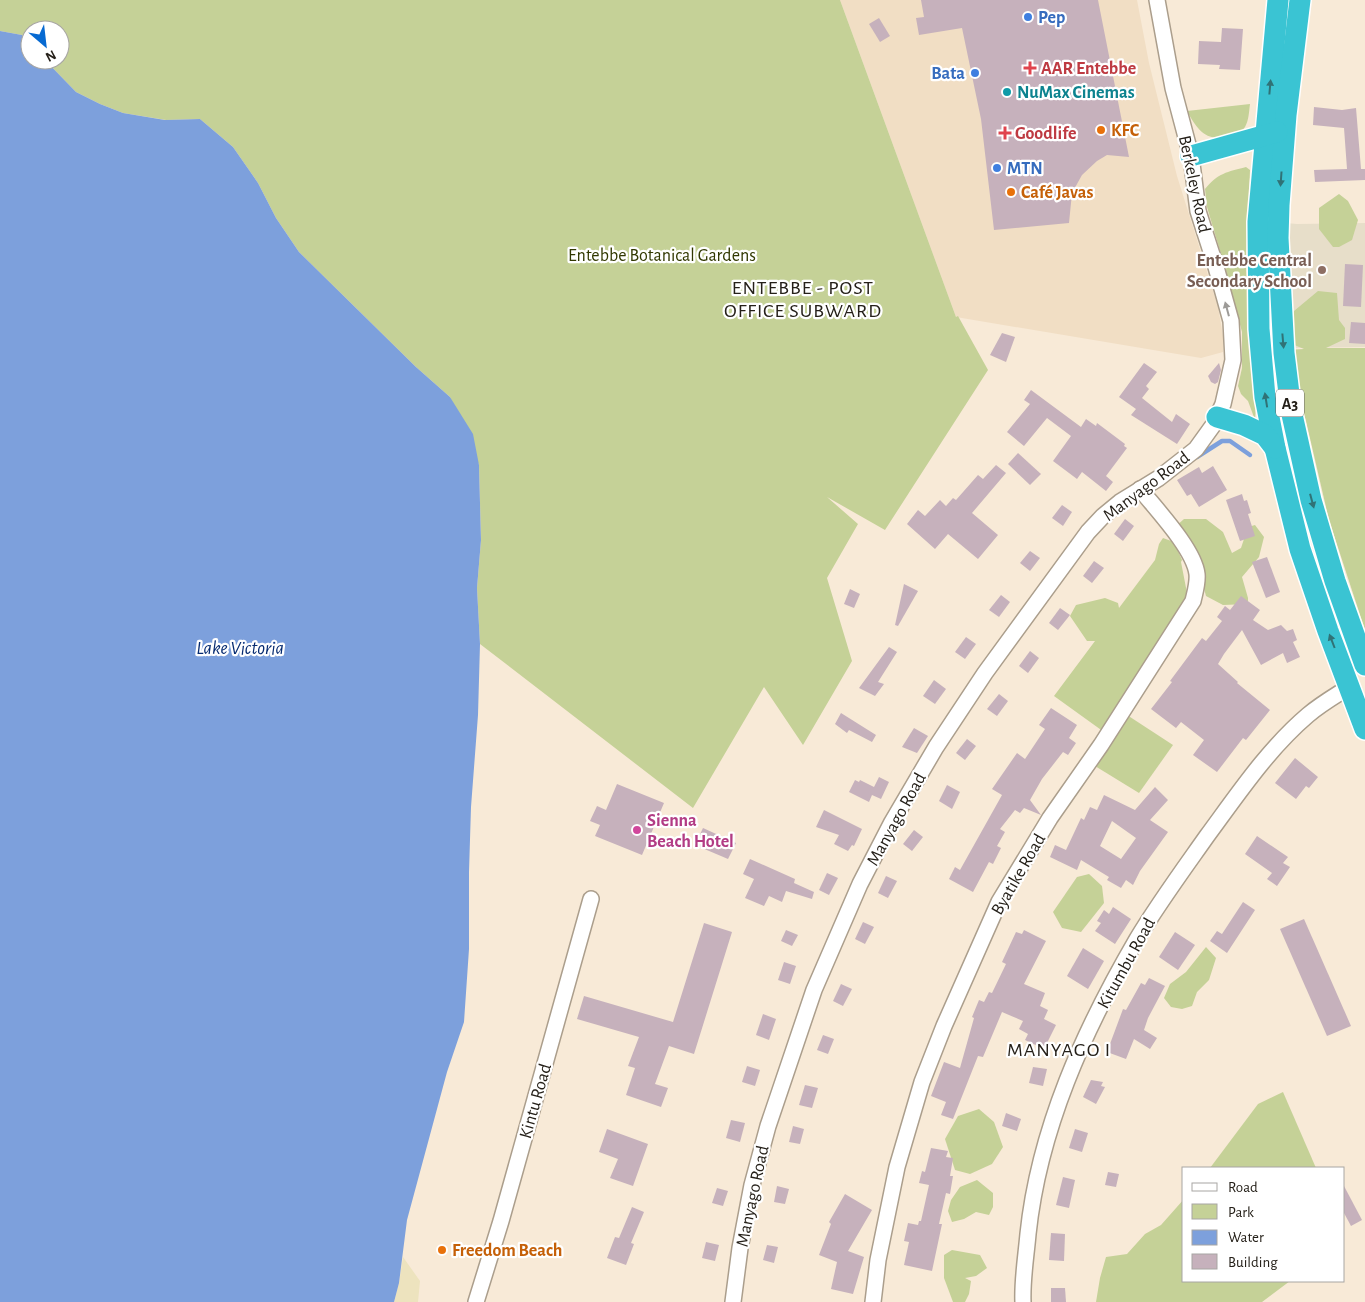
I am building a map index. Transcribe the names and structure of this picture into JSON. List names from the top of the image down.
{
  "streets": {
    "highway": ["A3"],
    "street": [
      "Berkeley Road",
      "Manyago Road",
      "Byatike Road",
      "Kitumbu Road",
      "Kintu Road"
    ]
  },
  "crossings": [
    ["Berkeley Road", "Manyago Road"],
    ["A3", "Kitumbu Road"],
    ["Manyago Road", "Byatike Road"]
  ],
  "one_way": ["Berkeley Road"],
  "districts": ["ENTEBBE - POST OFFICE SUBWARD", "MANYAGO I"],
  "water": ["Lake Victoria"],
  "parks": ["Entebbe Botanical Gardens"],
  "places": {
    "other": [
      "Pep",
      "Bata",
      "NuMax Cinemas",
      "KFC",
      "MTN",
      "Café Javas",
      "Entebbe Central Secondary School",
      "Sienna Beach Hotel",
      "Freedom Beach"
    ],
    "health": ["AAR Entebbe", "Goodlife"]
  },
  "legend": [
    "Road",
    "Park",
    "Water",
    "Building"
  ],
  "north": "bottom right"
}
